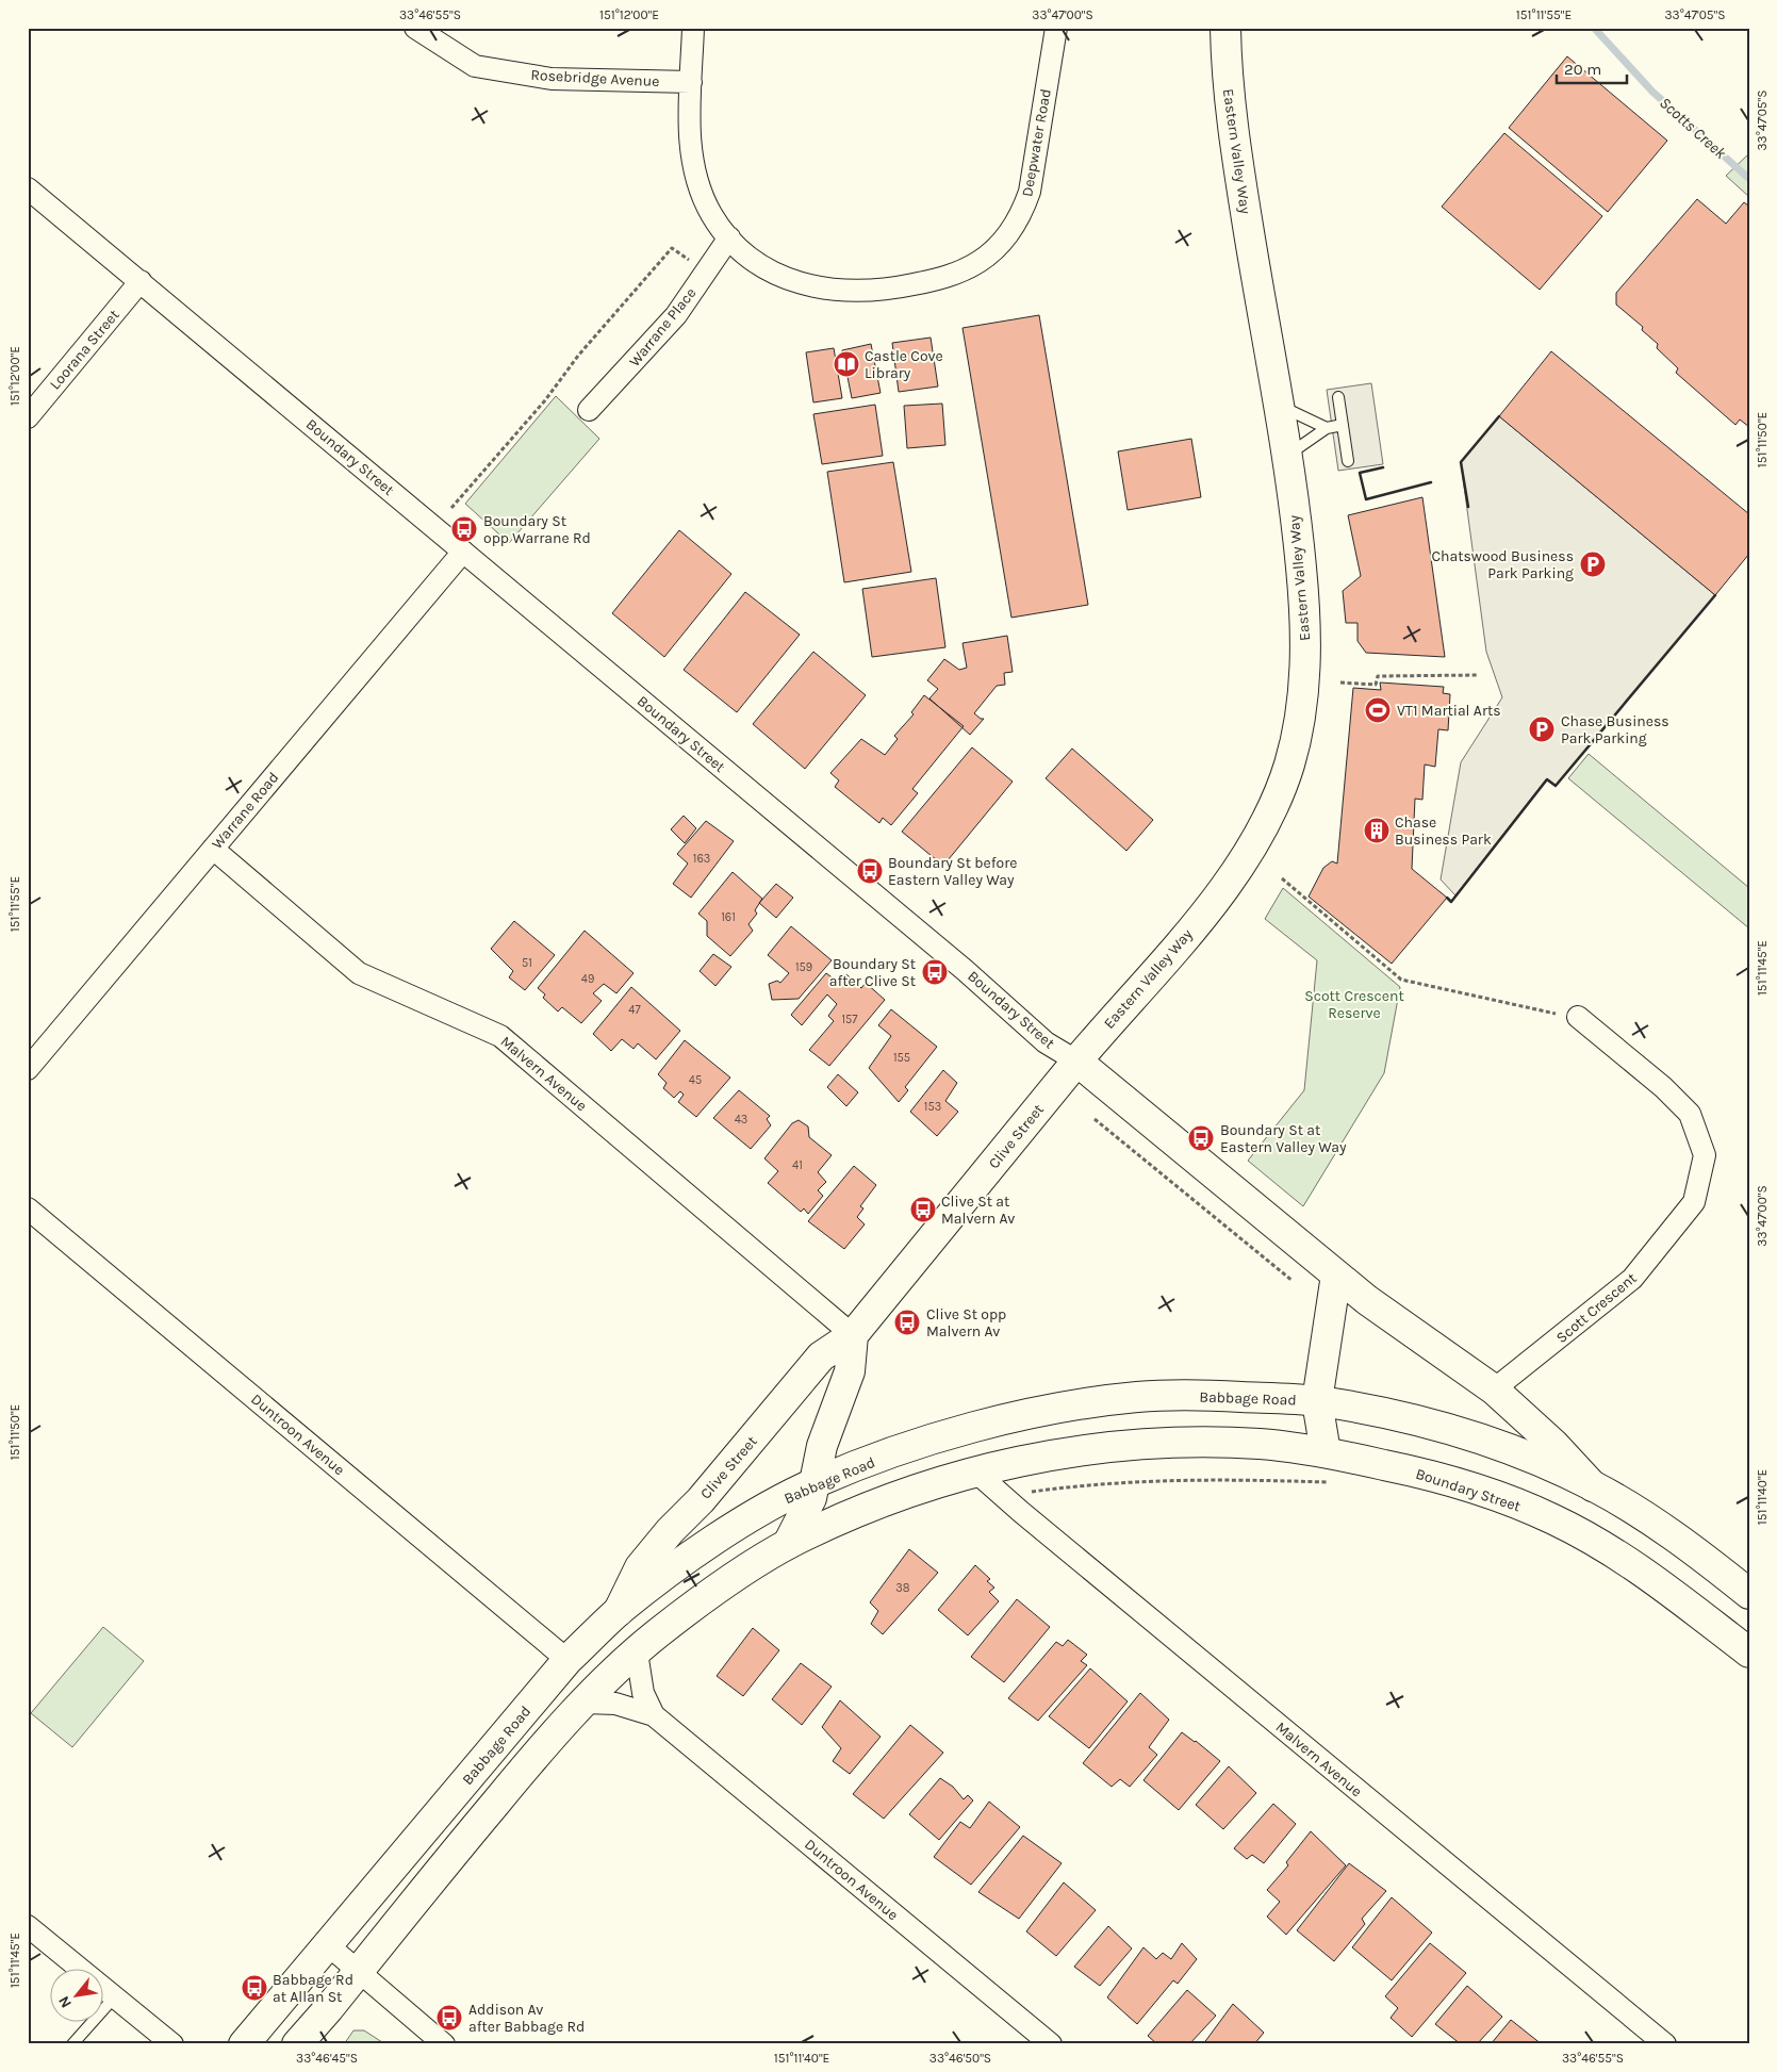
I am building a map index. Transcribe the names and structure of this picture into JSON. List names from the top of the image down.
{
  "streets": {
    "main road": [
      "Eastern Valley Way",
      "Boundary Street",
      "Clive Street",
      "Babbage Road"
    ],
    "street": [
      "Rosebridge Avenue",
      "Deepwater Road",
      "Warrane Place",
      "Loorana Street",
      "Warrane Road",
      "Malvern Avenue",
      "Scott Crescent",
      "Duntroon Avenue"
    ]
  },
  "crossings": [
    ["Rosebridge Avenue", "Deepwater Road"],
    ["Deepwater Road", "Warrane Place"],
    ["Eastern Valley Way", "Boundary Street"],
    ["Eastern Valley Way", "Clive Street"],
    ["Loorana Street", "Boundary Street"],
    ["Boundary Street", "Warrane Road"],
    ["Boundary Street", "Clive Street"],
    ["Boundary Street", "Scott Crescent"],
    ["Boundary Street", "Babbage Road"],
    ["Warrane Road", "Malvern Avenue"],
    ["Malvern Avenue", "Clive Street"],
    ["Clive Street", "Babbage Road"],
    ["Babbage Road", "Duntroon Avenue"]
  ],
  "water": ["Scotts Creek"],
  "parks": ["Scott Crescent Reserve"],
  "places": {
    "library": ["Castle Cove Library"],
    "bus stop": [
      "Boundary St opp Warrane Rd",
      "Boundary St before Eastern Valley Way",
      "Boundary St after Clive St",
      "Boundary St at Eastern Valley Way",
      "Clive St at Malvern Av",
      "Clive St opp Malvern Av",
      "Babbage Rd at Allan St",
      "Addison Av after Babbage Rd"
    ],
    "parking": ["Chatswood Business Park Parking", "Chase Business Park Parking"],
    "sports": ["VT1 Martial Arts"],
    "building": ["Chase Business Park"]
  },
  "house_numbers": [
    "163",
    "161",
    "51",
    "159",
    "49",
    "47",
    "157",
    "155",
    "45",
    "153",
    "43",
    "41",
    "38"
  ],
  "scale_bar": "20 m",
  "north": "bottom left",
  "coordinates": [
    "33°46'55\"S",
    "151°12'00\"E",
    "33°47'00\"S",
    "151°11'55\"E",
    "33°47'05\"S",
    "151°11'50\"E",
    "151°11'45\"E",
    "151°11'40\"E",
    "33°46'45\"S",
    "33°46'50\"S"
  ]
}
